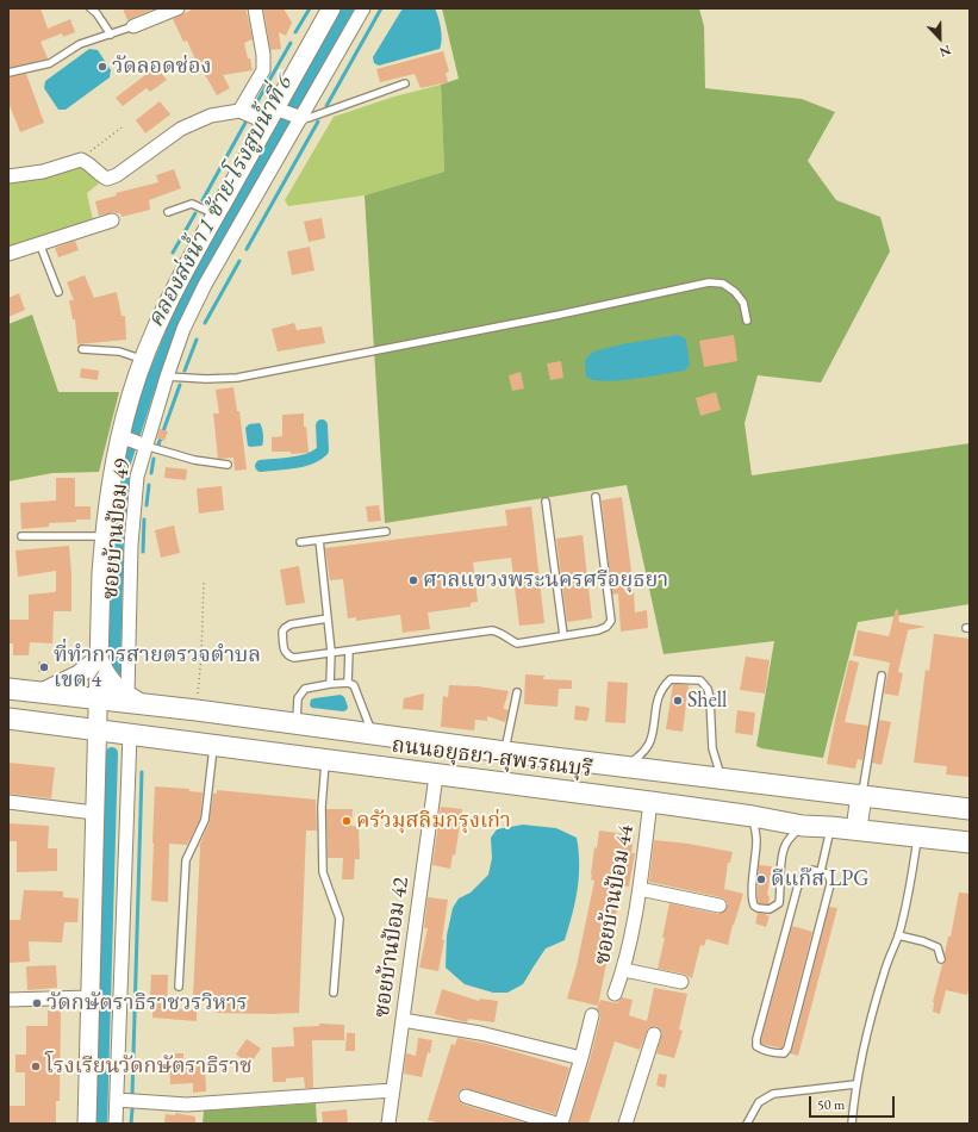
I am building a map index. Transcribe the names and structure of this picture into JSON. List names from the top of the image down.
{
  "streets": {
    "main road": ["ถนนอยุธยา-สุพรรณบุรี"],
    "street": ["ซอยบ้านป้อม 49", "ซอยบ้านป้อม 44", "ซอยบ้านป้อม 42"]
  },
  "crossings": [
    ["ซอยบ้านป้อม 49", "ถนนอยุธยา-สุพรรณบุรี"],
    ["ถนนอยุธยา-สุพรรณบุรี", "ซอยบ้านป้อม 44"],
    ["ถนนอยุธยา-สุพรรณบุรี", "ซอยบ้านป้อม 42"]
  ],
  "water": ["คลองส่งน้ำ 1 ซ้าย-โรงสูบน้ำที่ 6"],
  "places": [
    "วัดลอดช่อง",
    "ศาลแขวงพระนครศรีอยุธยา",
    "ที่ทำการสายตรวจตำบล เขต 4",
    "Shell",
    "ครัวมุสลิมกรุงเก่า",
    "ดีแก๊ส LPG",
    "วัดกษัตราธิราชวรวิหาร",
    "โรงเรียนวัดกษัตราธิราช"
  ],
  "scale_bar": "50 m",
  "north": "bottom"
}
